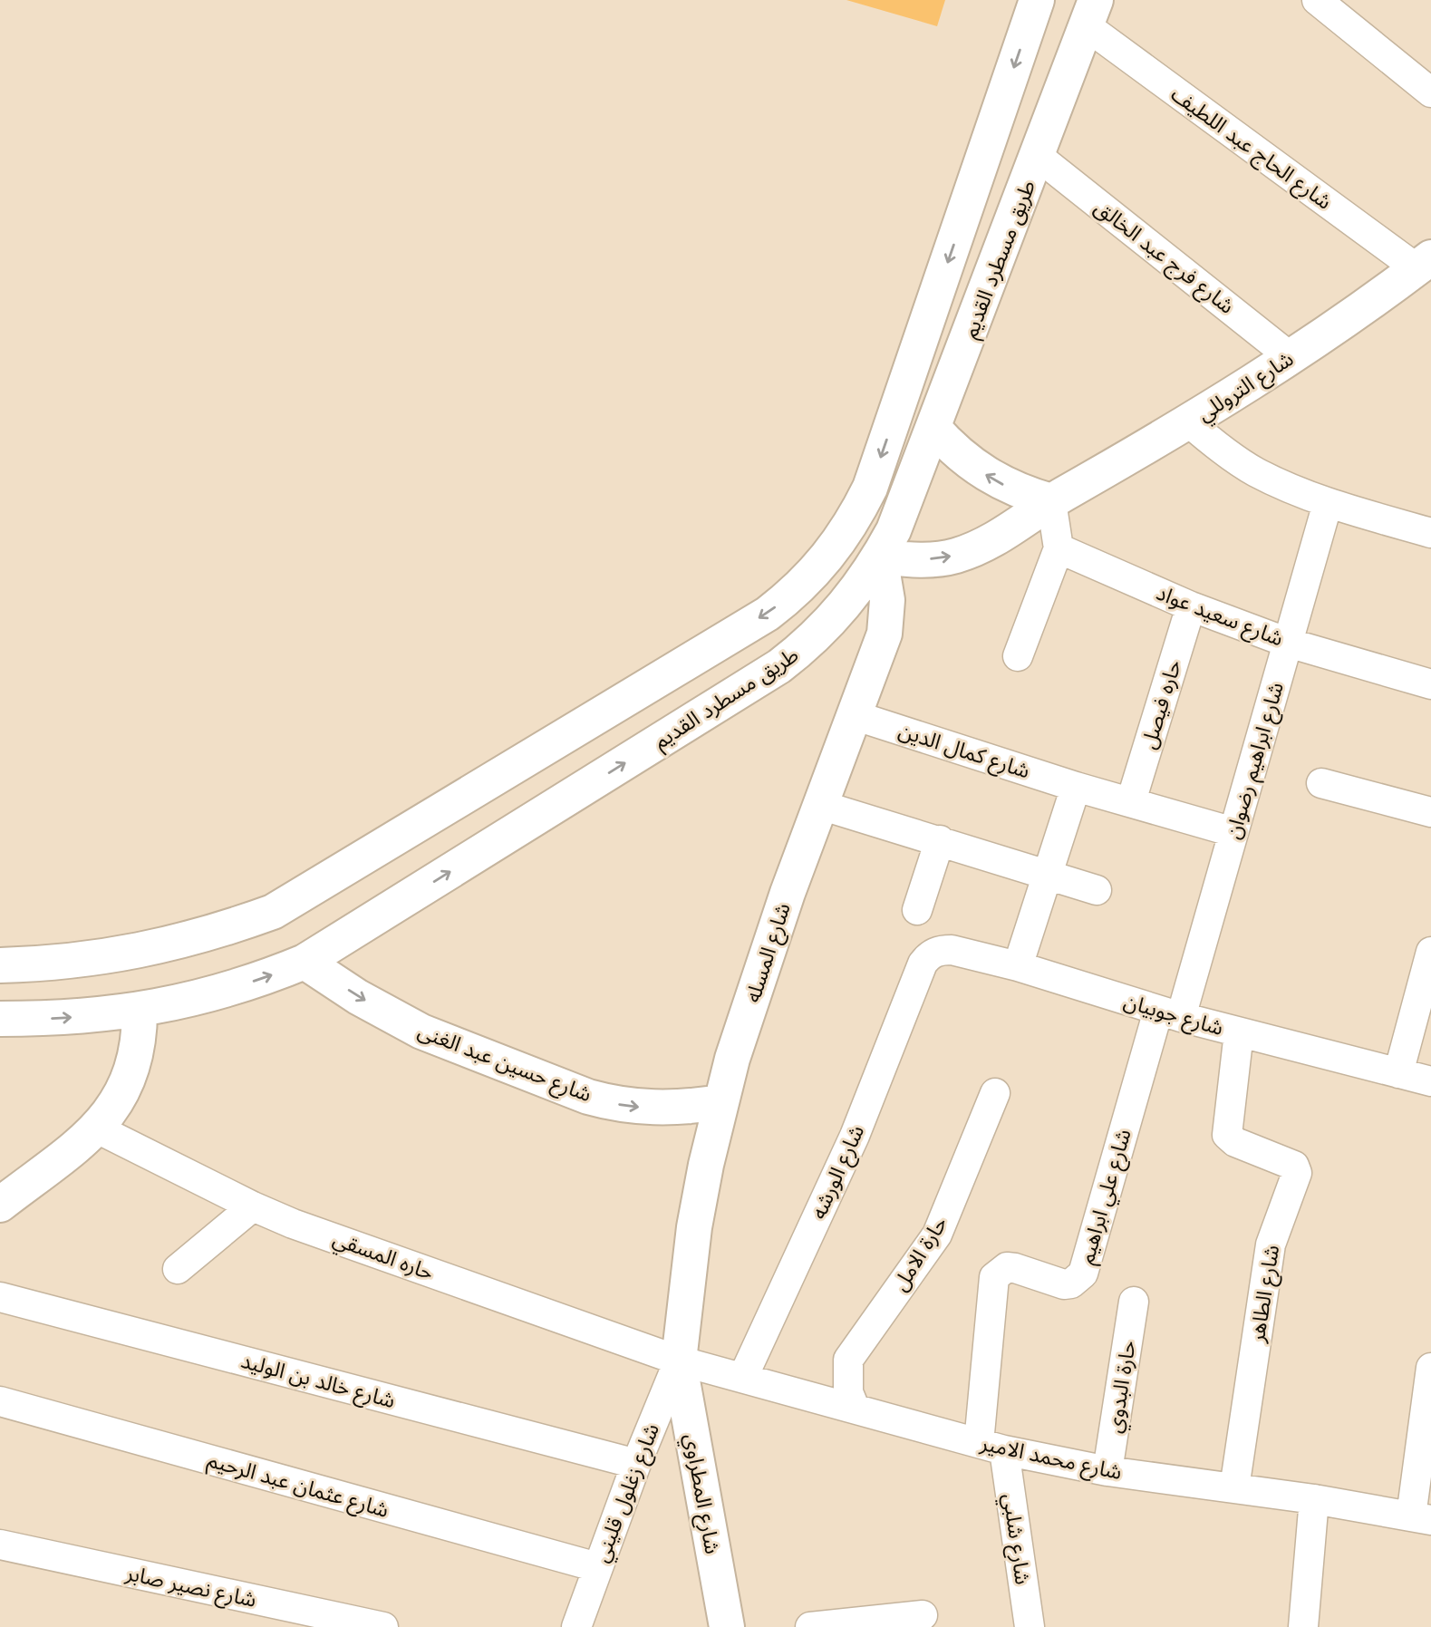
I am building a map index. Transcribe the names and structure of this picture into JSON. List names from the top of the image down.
{
  "streets": {
    "main road": [
      "طريق مسطرد القديم",
      "شارع التروللي",
      "شارع المسله",
      "شارع حسين عبد الغنى",
      "شارع المطراوي"
    ],
    "street": [
      "شارع الحاج عبد اللطيف",
      "شارع فرج عبد الخالق",
      "شارع سعيد عواد",
      "حاره فيصل",
      "شارع كمال الدين",
      "شارع ابراهيم رضوان",
      "شارع جوبيان",
      "شارع الورشه",
      "شارع علي ابراهيم",
      "حارة الامل",
      "حاره المسقي",
      "شارع الطاهر",
      "شارع خالد بن الوليد",
      "حارة البدوي",
      "شارع محمد الامير",
      "شارع عثمان عبد الرحيم",
      "شارع زغلول قليني",
      "شارع شلبي",
      "شارع نصير صابر"
    ]
  },
  "crossings": [
    ["شارع الحاج عبد اللطيف", "طريق مسطرد القديم"],
    ["شارع الحاج عبد اللطيف", "شارع التروللي"],
    ["شارع فرج عبد الخالق", "طريق مسطرد القديم"],
    ["شارع فرج عبد الخالق", "شارع التروللي"],
    ["طريق مسطرد القديم", "شارع التروللي"],
    ["طريق مسطرد القديم", "شارع المسله"],
    ["طريق مسطرد القديم", "شارع حسين عبد الغنى"],
    ["شارع التروللي", "شارع المسله"],
    ["شارع سعيد عواد", "حاره فيصل"],
    ["شارع سعيد عواد", "شارع ابراهيم رضوان"],
    ["حاره فيصل", "شارع كمال الدين"],
    ["شارع كمال الدين", "شارع ابراهيم رضوان"],
    ["شارع كمال الدين", "شارع المسله"],
    ["شارع ابراهيم رضوان", "شارع جوبيان"],
    ["شارع ابراهيم رضوان", "شارع علي ابراهيم"],
    ["شارع المسله", "شارع حسين عبد الغنى"],
    ["شارع المسله", "حاره المسقي"],
    ["شارع المسله", "شارع محمد الامير"],
    ["شارع المسله", "شارع زغلول قليني"],
    ["شارع المسله", "شارع المطراوي"],
    ["شارع جوبيان", "شارع الورشه"],
    ["شارع جوبيان", "شارع علي ابراهيم"],
    ["شارع جوبيان", "شارع الطاهر"],
    ["شارع الورشه", "شارع محمد الامير"],
    ["شارع علي ابراهيم", "شارع محمد الامير"],
    ["شارع علي ابراهيم", "شارع شلبي"],
    ["حارة الامل", "شارع محمد الامير"],
    ["حاره المسقي", "شارع محمد الامير"],
    ["حاره المسقي", "شارع زغلول قليني"],
    ["حاره المسقي", "شارع المطراوي"],
    ["شارع الطاهر", "شارع محمد الامير"],
    ["شارع خالد بن الوليد", "شارع زغلول قليني"],
    ["حارة البدوي", "شارع محمد الامير"],
    ["شارع محمد الامير", "شارع زغلول قليني"],
    ["شارع محمد الامير", "شارع المطراوي"],
    ["شارع محمد الامير", "شارع شلبي"],
    ["شارع عثمان عبد الرحيم", "شارع زغلول قليني"],
    ["شارع زغلول قليني", "شارع المطراوي"]
  ],
  "one_way": ["طريق مسطرد القديم", "شارع حسين عبد الغنى"]
}
